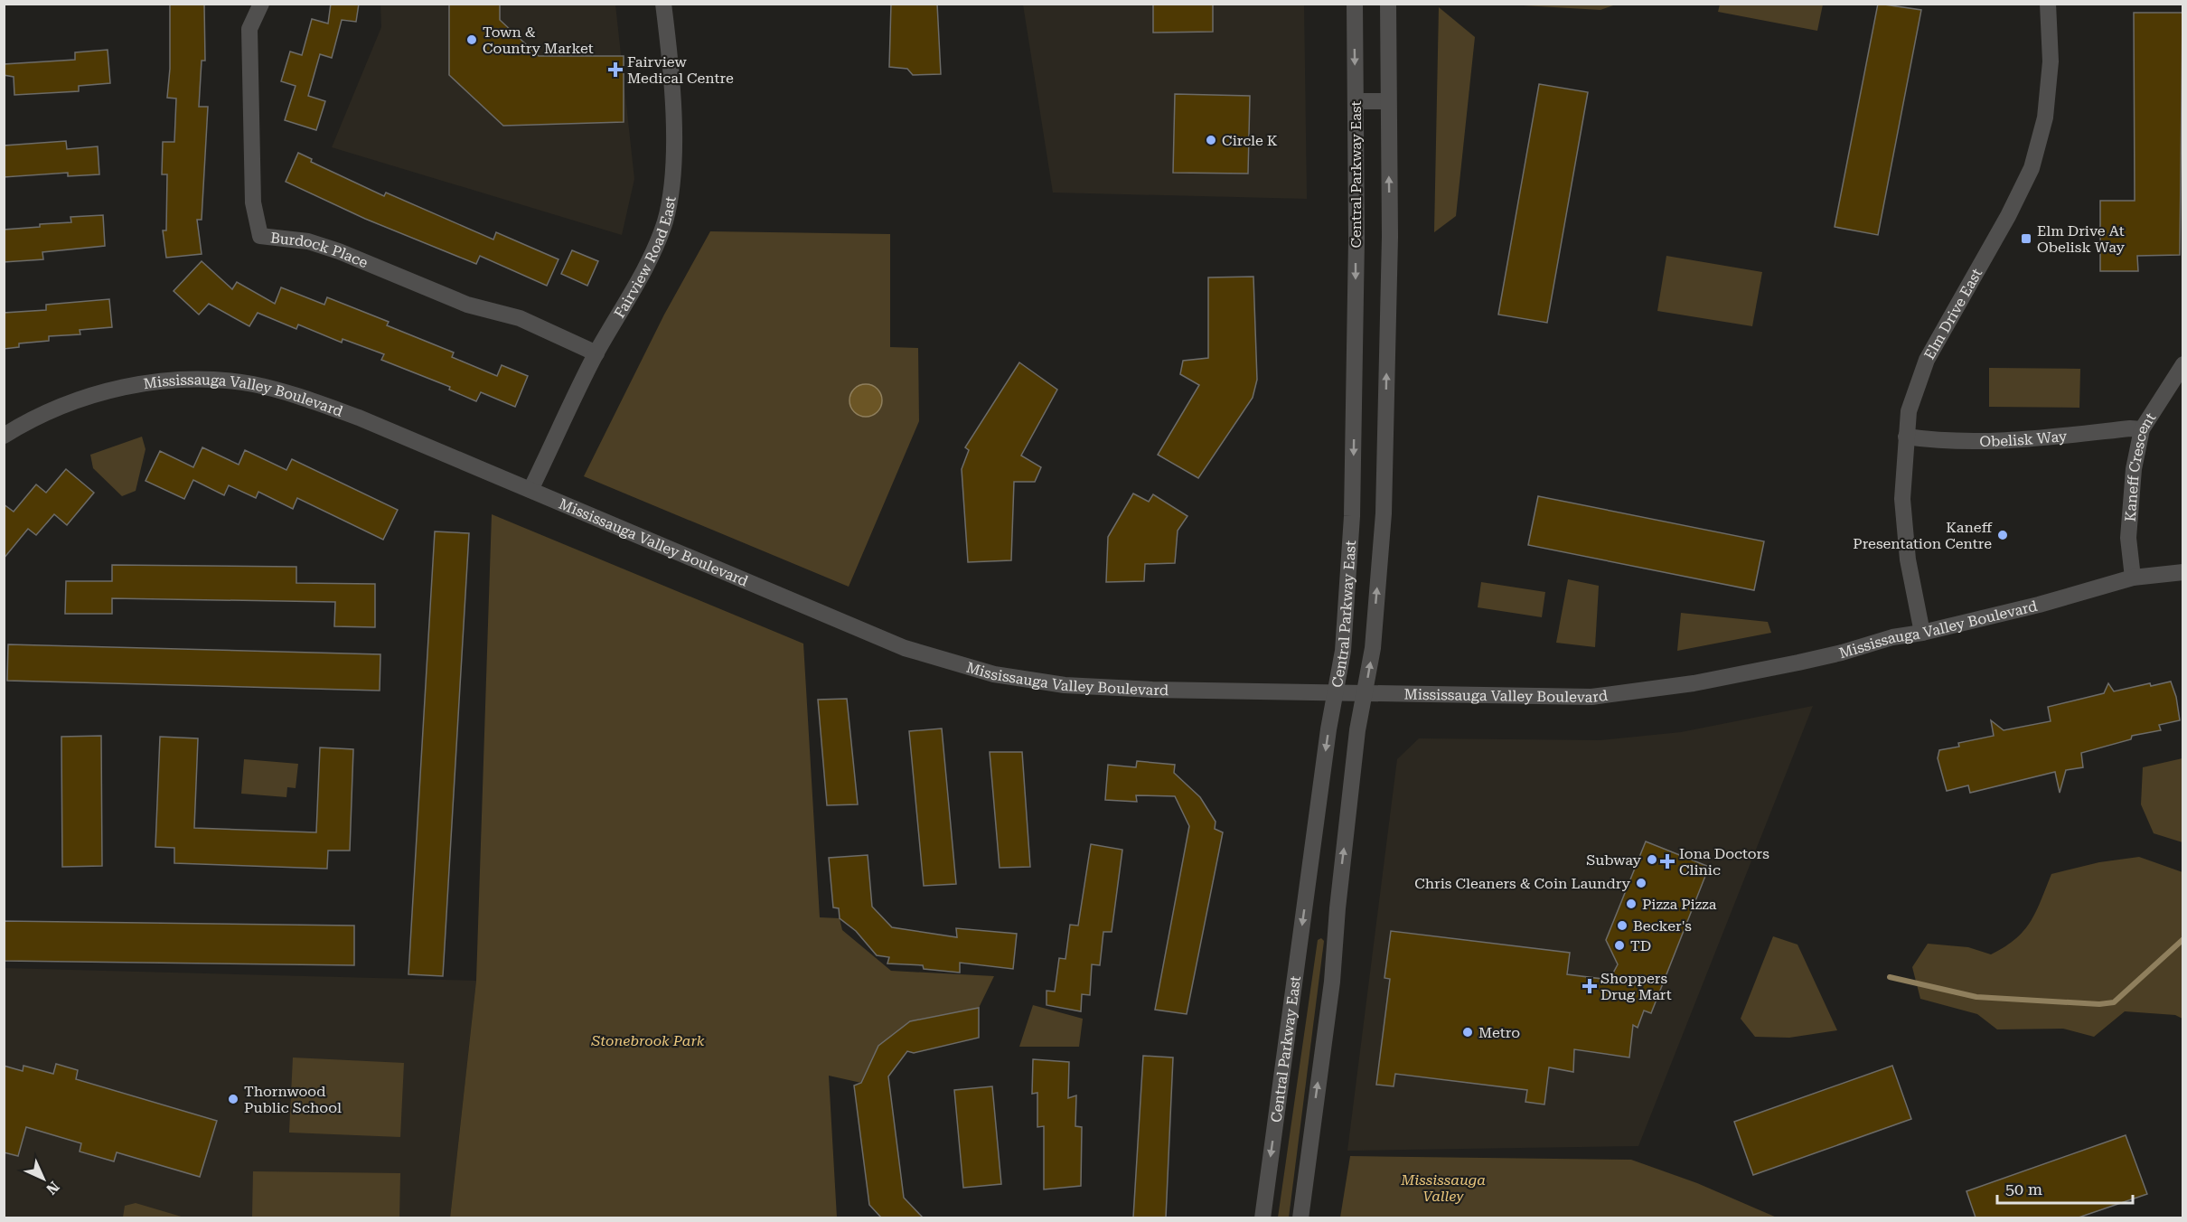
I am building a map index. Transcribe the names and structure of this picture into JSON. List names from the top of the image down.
{
  "streets": {
    "street": [
      "Central Parkway East",
      "Burdock Place",
      "Fairview Road East",
      "Elm Drive East",
      "Mississauga Valley Boulevard",
      "Obelisk Way",
      "Kaneff Crescent"
    ]
  },
  "crossings": [
    ["Central Parkway East", "Mississauga Valley Boulevard"],
    ["Burdock Place", "Fairview Road East"],
    ["Fairview Road East", "Mississauga Valley Boulevard"],
    ["Elm Drive East", "Mississauga Valley Boulevard"],
    ["Elm Drive East", "Obelisk Way"],
    ["Mississauga Valley Boulevard", "Kaneff Crescent"],
    ["Obelisk Way", "Kaneff Crescent"]
  ],
  "parks": ["Stonebrook Park", "Mississauga Valley"],
  "places": {
    "other": [
      "Town & Country Market",
      "Circle K",
      "Kaneff Presentation Centre",
      "Subway",
      "Chris Cleaners & Coin Laundry",
      "Pizza Pizza",
      "Becker's",
      "TD",
      "Metro",
      "Thornwood Public School"
    ],
    "health": ["Fairview Medical Centre", "Iona Doctors Clinic", "Shoppers Drug Mart"],
    "transit": ["Elm Drive At Obelisk Way"]
  },
  "scale_bar": "50 m",
  "north": "bottom right"
}
